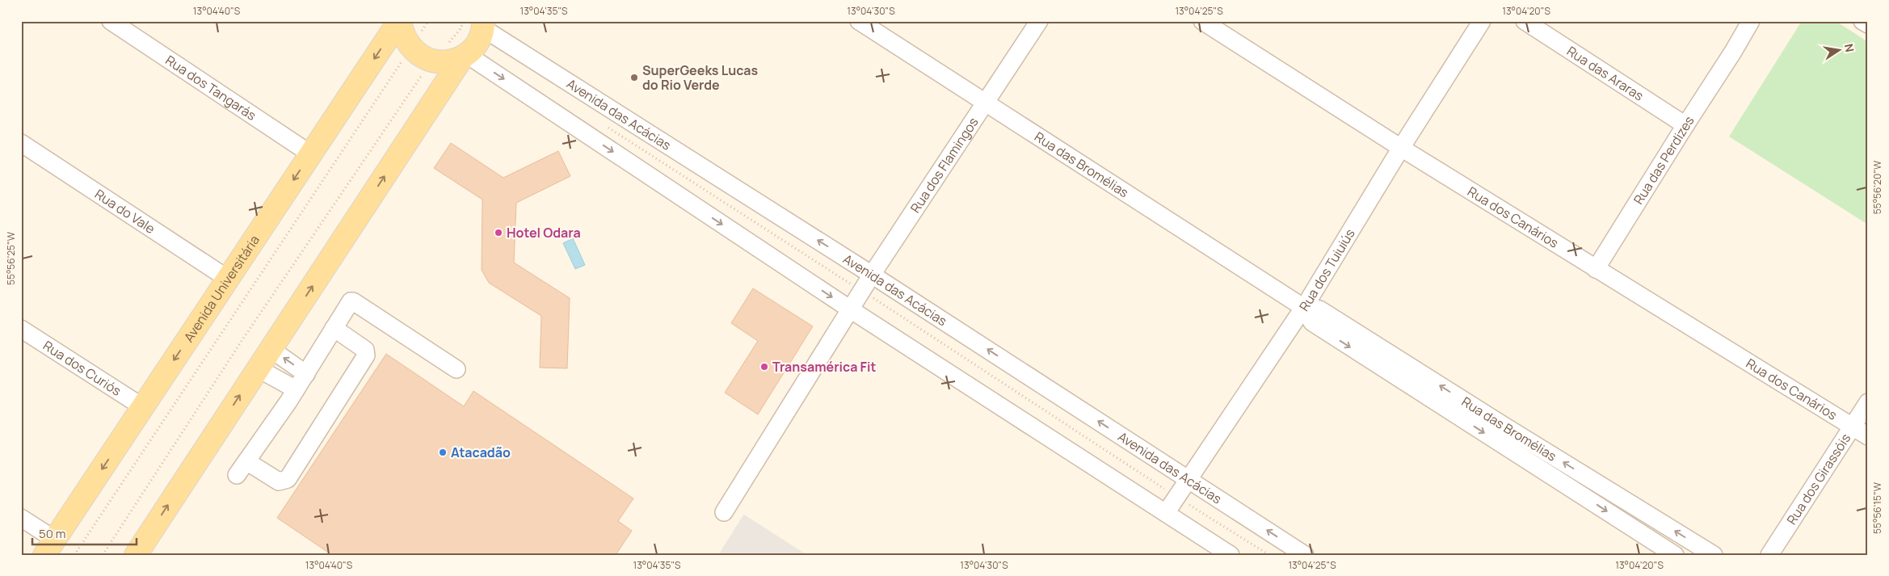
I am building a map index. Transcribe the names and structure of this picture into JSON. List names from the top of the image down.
{
  "streets": {
    "main road": ["Avenida Universitária"],
    "street": [
      "Rua das Araras",
      "Rua dos Tangarás",
      "Avenida das Acácias",
      "Rua das Perdizes",
      "Rua dos Flamingos",
      "Rua das Bromélias",
      "Rua do Vale",
      "Rua dos Canários",
      "Rua dos Tuiuiús",
      "Rua dos Curiós",
      "Rua dos Girassóis"
    ]
  },
  "crossings": [
    ["Rua das Araras", "Rua das Perdizes"],
    ["Rua dos Tangarás", "Avenida Universitária"],
    ["Avenida das Acácias", "Rua dos Flamingos"],
    ["Avenida das Acácias", "Rua dos Tuiuiús"],
    ["Rua das Perdizes", "Rua dos Canários"],
    ["Rua dos Flamingos", "Rua das Bromélias"],
    ["Rua das Bromélias", "Rua dos Tuiuiús"],
    ["Rua do Vale", "Avenida Universitária"],
    ["Rua dos Canários", "Rua dos Tuiuiús"],
    ["Rua dos Canários", "Rua dos Girassóis"],
    ["Avenida Universitária", "Rua dos Curiós"]
  ],
  "places": [
    "SuperGeeks Lucas do Rio Verde",
    "Hotel Odara",
    "Transamérica Fit",
    "Atacadão"
  ],
  "scale_bar": "50 m",
  "north": "right",
  "coordinates": [
    "13°04'40\"S",
    "13°04'35\"S",
    "13°04'30\"S",
    "13°04'25\"S",
    "13°04'20\"S",
    "55°56'20\"W",
    "55°56'25\"W",
    "55°56'15\"W"
  ]
}
